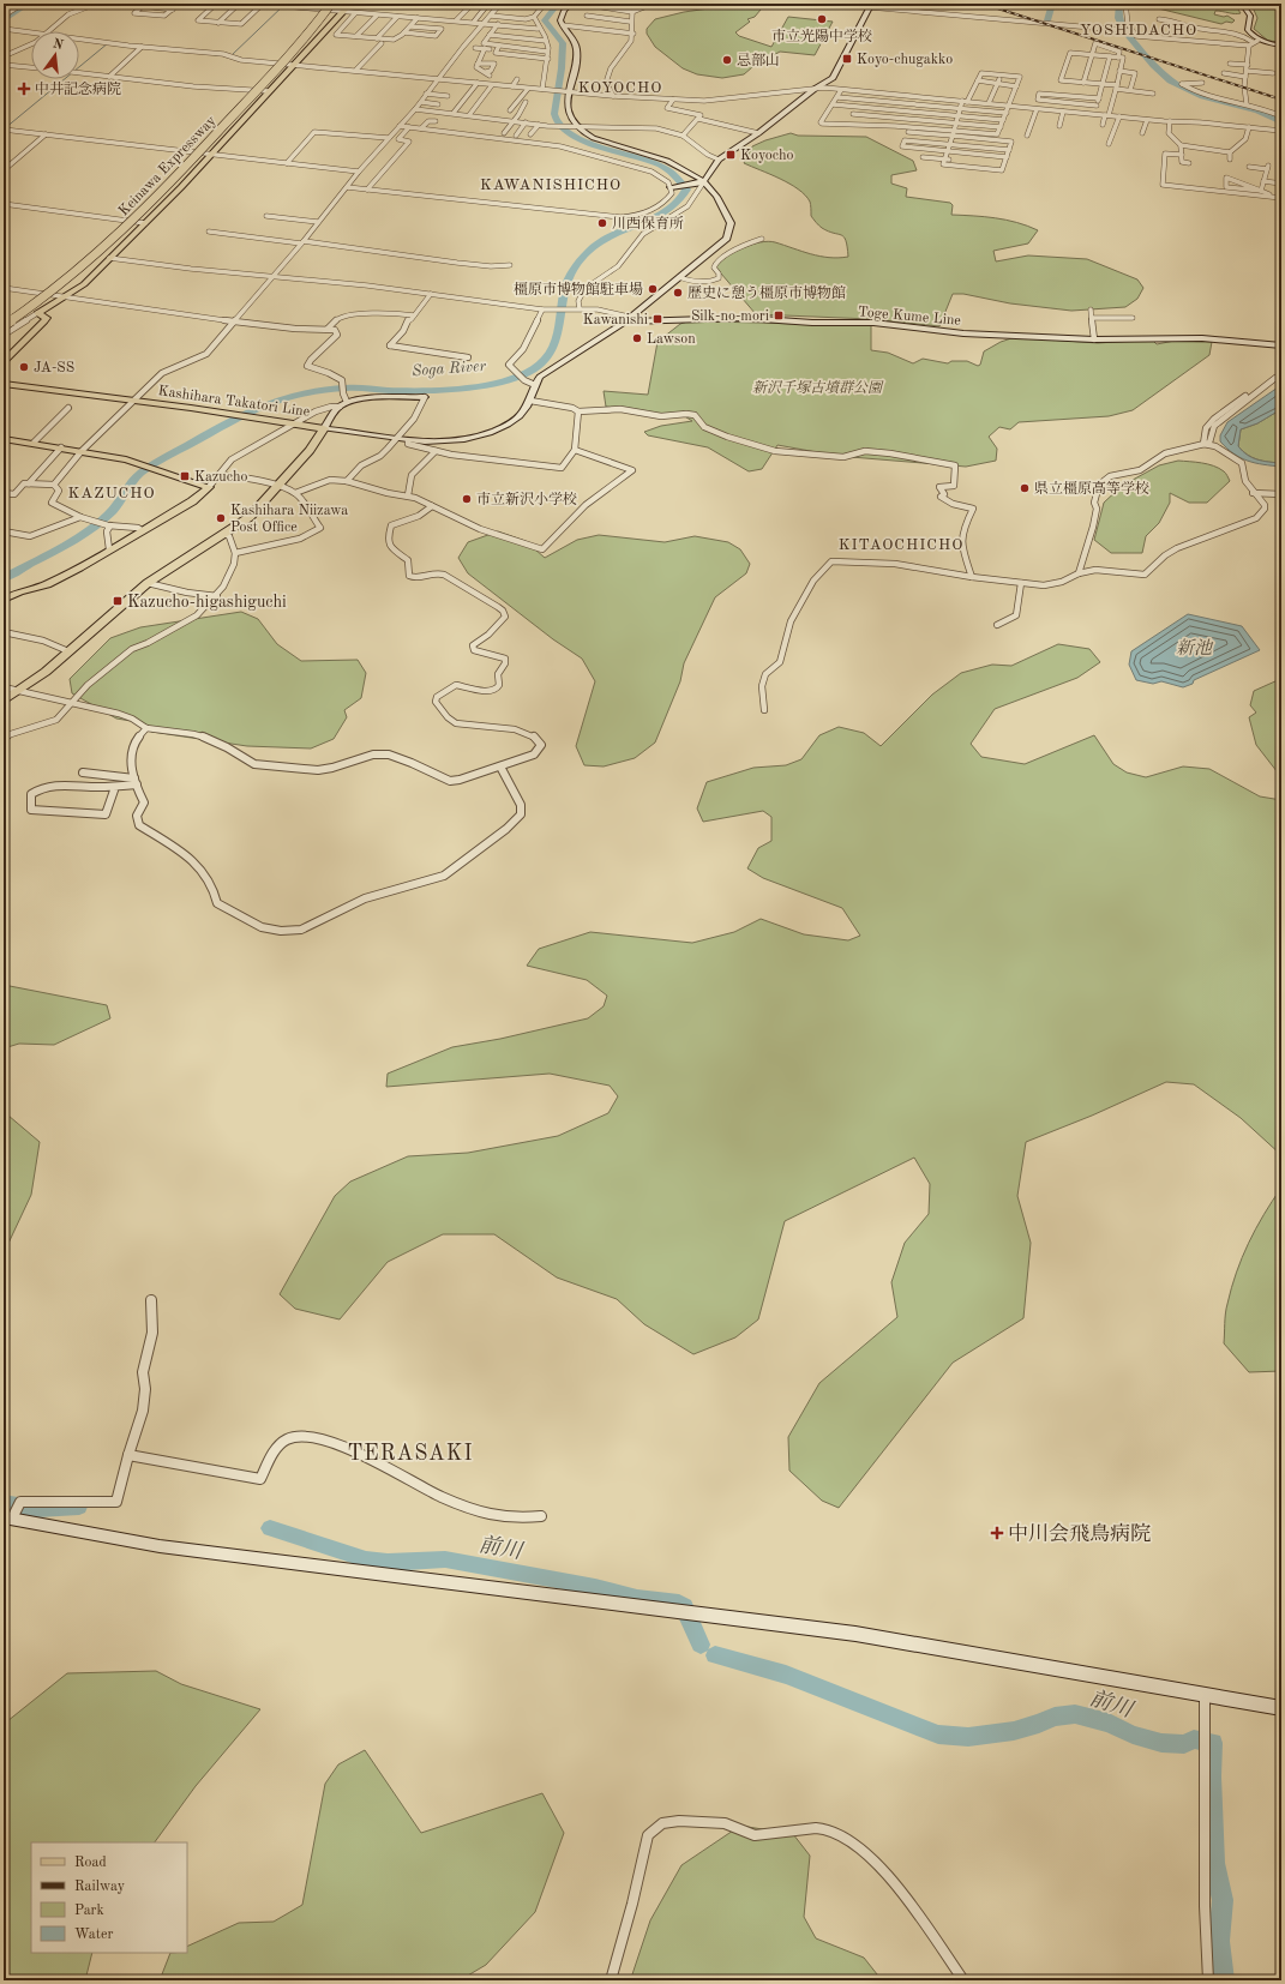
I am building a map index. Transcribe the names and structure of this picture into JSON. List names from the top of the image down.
{
  "streets": {
    "highway": ["Keinawa Expressway"],
    "main road": ["Kashihara Takatori Line"],
    "street": ["Toge Kume Line"]
  },
  "districts": [
    "YOSHIDACHO",
    "KOYOCHO",
    "KAWANISHICHO",
    "KAZUCHO",
    "KITAOCHICHO",
    "TERASAKI"
  ],
  "water": ["Soga River", "新池", "前川"],
  "parks": ["新沢千塚古墳群公園"],
  "places": {
    "other": [
      "市立光陽中学校",
      "忌部山",
      "川西保育所",
      "橿原市博物館駐車場",
      "歴史に憩う橿原市博物館",
      "Lawson",
      "JA-SS",
      "県立橿原高等学校",
      "市立新沢小学校",
      "Kashihara Niizawa Post Office"
    ],
    "transit": [
      "Koyo-chugakko",
      "Koyocho",
      "Silk-no-mori",
      "Kawanishi",
      "Kazucho",
      "Kazucho-higashiguchi"
    ],
    "health": ["中井記念病院", "中川会飛鳥病院"]
  },
  "legend": [
    "Road",
    "Railway",
    "Park",
    "Water"
  ],
  "north": "top"
}
